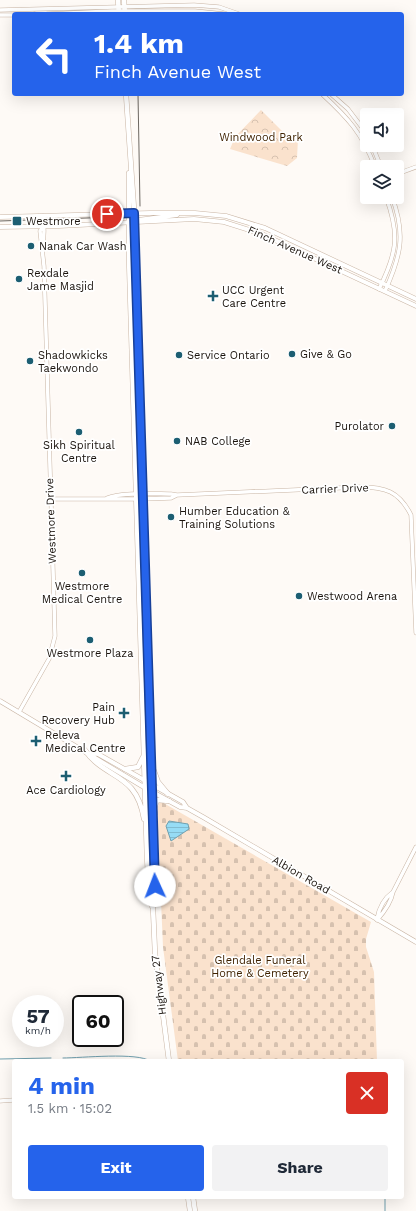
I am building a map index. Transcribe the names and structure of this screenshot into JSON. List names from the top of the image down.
{
  "streets": {
    "main road": ["Finch Avenue West", "Albion Road", "Highway 27"],
    "street": ["Carrier Drive", "Westmore Drive"]
  },
  "crossings": [
    ["Finch Avenue West", "Westmore Drive"],
    ["Finch Avenue West", "Highway 27"],
    ["Carrier Drive", "Westmore Drive"],
    ["Carrier Drive", "Highway 27"],
    ["Westmore Drive", "Albion Road"],
    ["Albion Road", "Highway 27"]
  ],
  "parks": ["Windwood Park", "Glendale Funeral Home & Cemetery"],
  "places": {
    "transit": ["Westmore"],
    "other": [
      "Nanak Car Wash",
      "Rexdale Jame Masjid",
      "Give & Go",
      "Service Ontario",
      "Shadowkicks Taekwondo",
      "Purolator",
      "Sikh Spiritual Centre",
      "NAB College",
      "Humber Education & Training Solutions",
      "Westmore Medical Centre",
      "Westwood Arena",
      "Westmore Plaza"
    ],
    "health": [
      "UCC Urgent Care Centre",
      "Pain Recovery Hub",
      "Releva Medical Centre",
      "Ace Cardiology"
    ]
  },
  "page": {
    "turn": ["1.4 km", "Finch Avenue West"],
    "speed": "57 km/h",
    "limit": "60",
    "heading": ["4 min", "1.5 km · 15:02"],
    "buttons": ["Exit", "Share"]
  }
}
